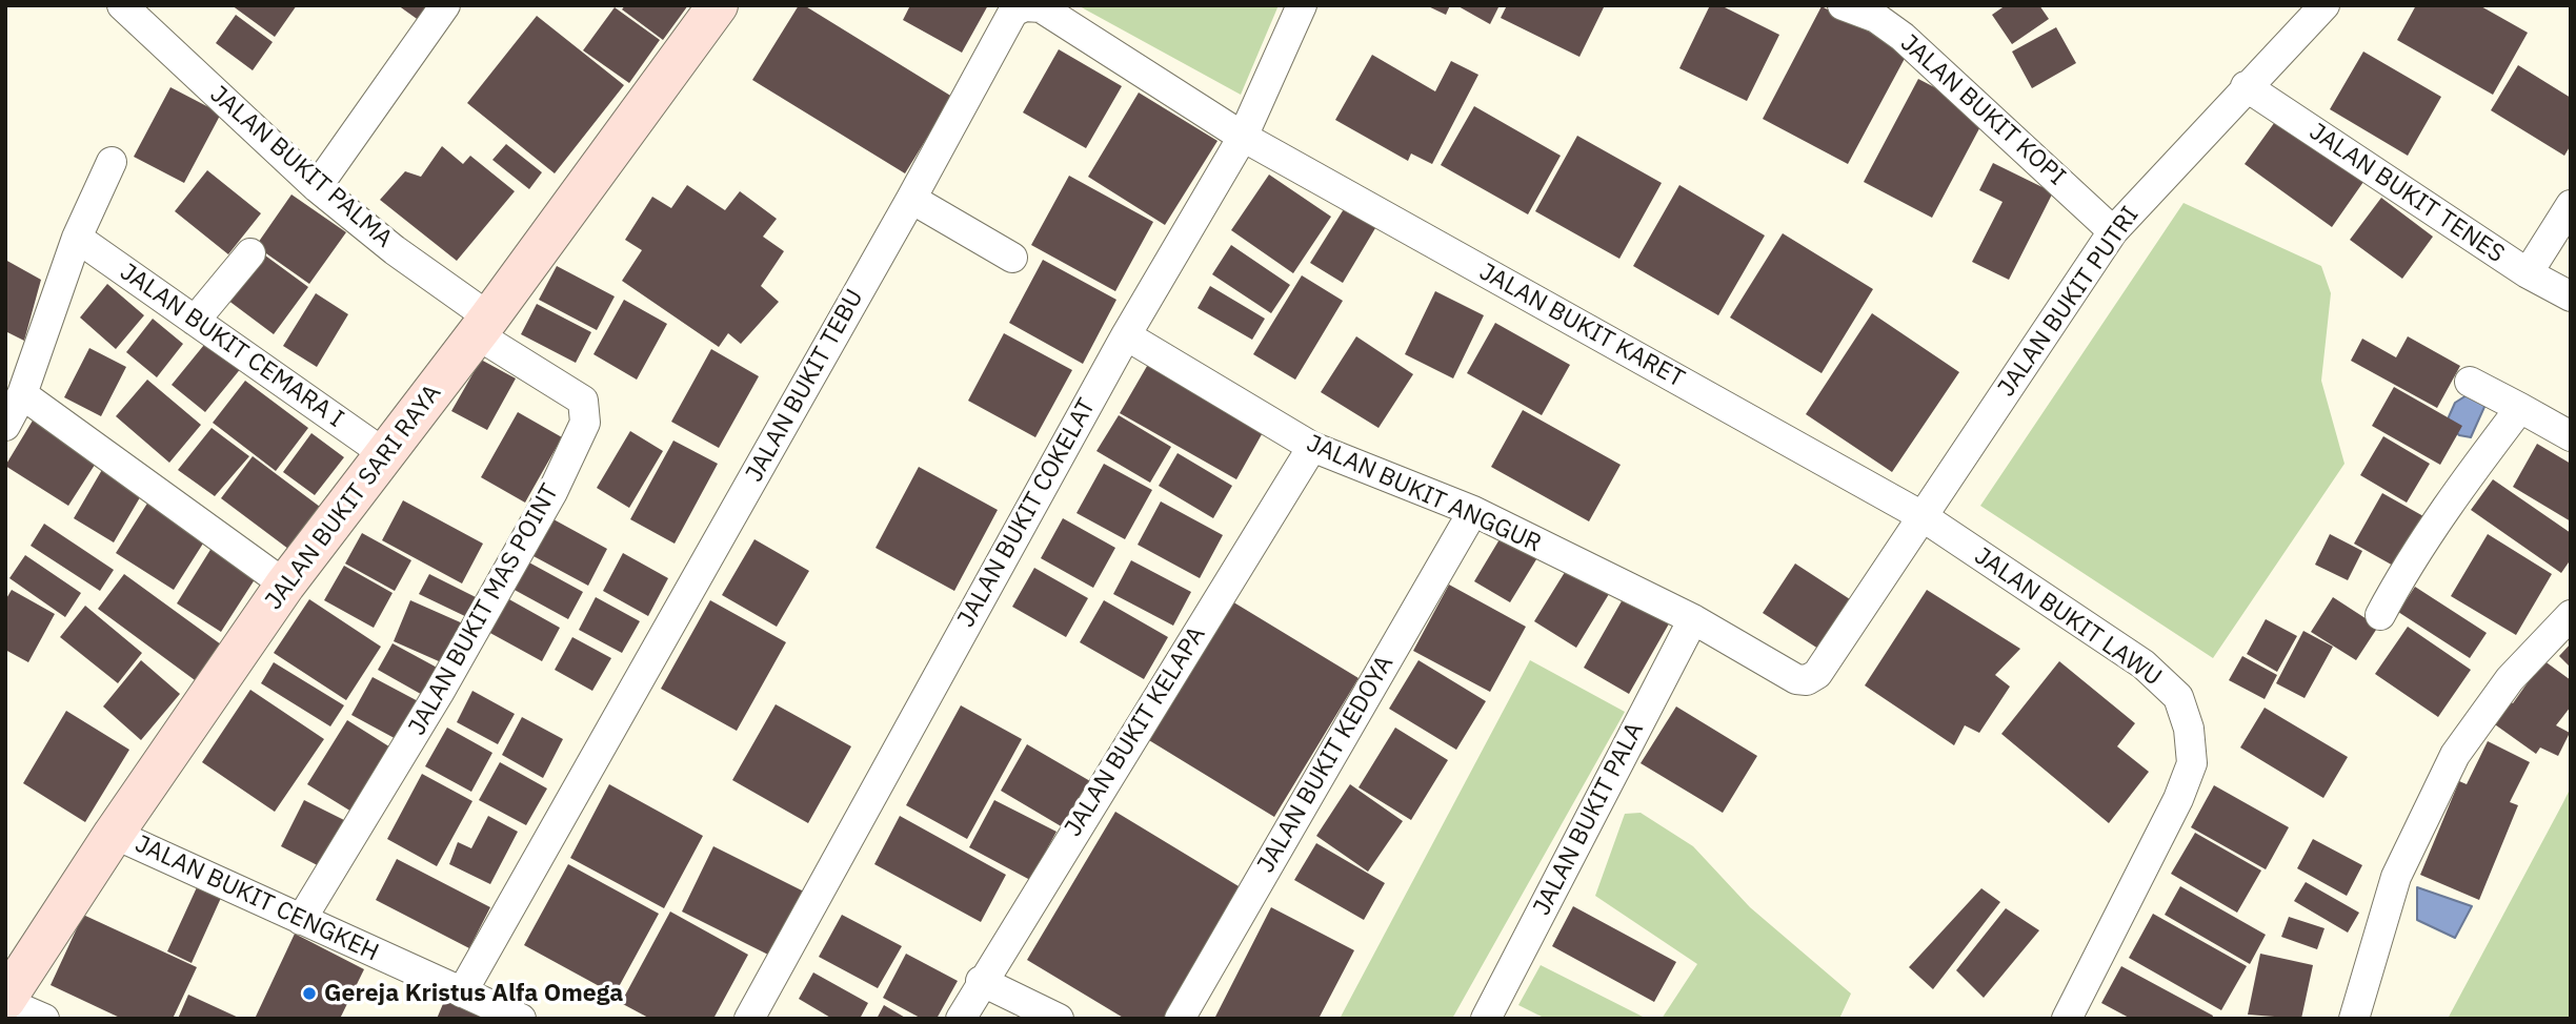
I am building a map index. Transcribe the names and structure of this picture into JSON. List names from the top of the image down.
{
  "streets": {
    "street": [
      "JALAN BUKIT KOPI",
      "JALAN BUKIT PALMA",
      "JALAN BUKIT TENES",
      "JALAN BUKIT PUTRI",
      "JALAN BUKIT KARET",
      "JALAN BUKIT CEMARA I",
      "JALAN BUKIT TEBU",
      "JALAN BUKIT ANGGUR",
      "JALAN BUKIT SARI RAYA",
      "JALAN BUKIT COKELAT",
      "JALAN BUKIT MAS POINT",
      "JALAN BUKIT LAWU",
      "JALAN BUKIT KELAPA",
      "JALAN BUKIT KEDOYA",
      "JALAN BUKIT PALA",
      "JALAN BUKIT CENGKEH"
    ]
  },
  "crossings": [
    ["JALAN BUKIT KOPI", "JALAN BUKIT PUTRI"],
    ["JALAN BUKIT PALMA", "JALAN BUKIT SARI RAYA"],
    ["JALAN BUKIT PALMA", "JALAN BUKIT MAS POINT"],
    ["JALAN BUKIT TENES", "JALAN BUKIT PUTRI"],
    ["JALAN BUKIT PUTRI", "JALAN BUKIT KARET"],
    ["JALAN BUKIT PUTRI", "JALAN BUKIT ANGGUR"],
    ["JALAN BUKIT PUTRI", "JALAN BUKIT LAWU"],
    ["JALAN BUKIT KARET", "JALAN BUKIT TEBU"],
    ["JALAN BUKIT KARET", "JALAN BUKIT COKELAT"],
    ["JALAN BUKIT KARET", "JALAN BUKIT LAWU"],
    ["JALAN BUKIT CEMARA I", "JALAN BUKIT SARI RAYA"],
    ["JALAN BUKIT TEBU", "JALAN BUKIT COKELAT"],
    ["JALAN BUKIT TEBU", "JALAN BUKIT CENGKEH"],
    ["JALAN BUKIT ANGGUR", "JALAN BUKIT COKELAT"],
    ["JALAN BUKIT ANGGUR", "JALAN BUKIT KELAPA"],
    ["JALAN BUKIT ANGGUR", "JALAN BUKIT KEDOYA"],
    ["JALAN BUKIT ANGGUR", "JALAN BUKIT PALA"],
    ["JALAN BUKIT SARI RAYA", "JALAN BUKIT MAS POINT"],
    ["JALAN BUKIT SARI RAYA", "JALAN BUKIT CENGKEH"],
    ["JALAN BUKIT MAS POINT", "JALAN BUKIT CENGKEH"]
  ],
  "places": ["Gereja Kristus Alfa Omega"]
}
